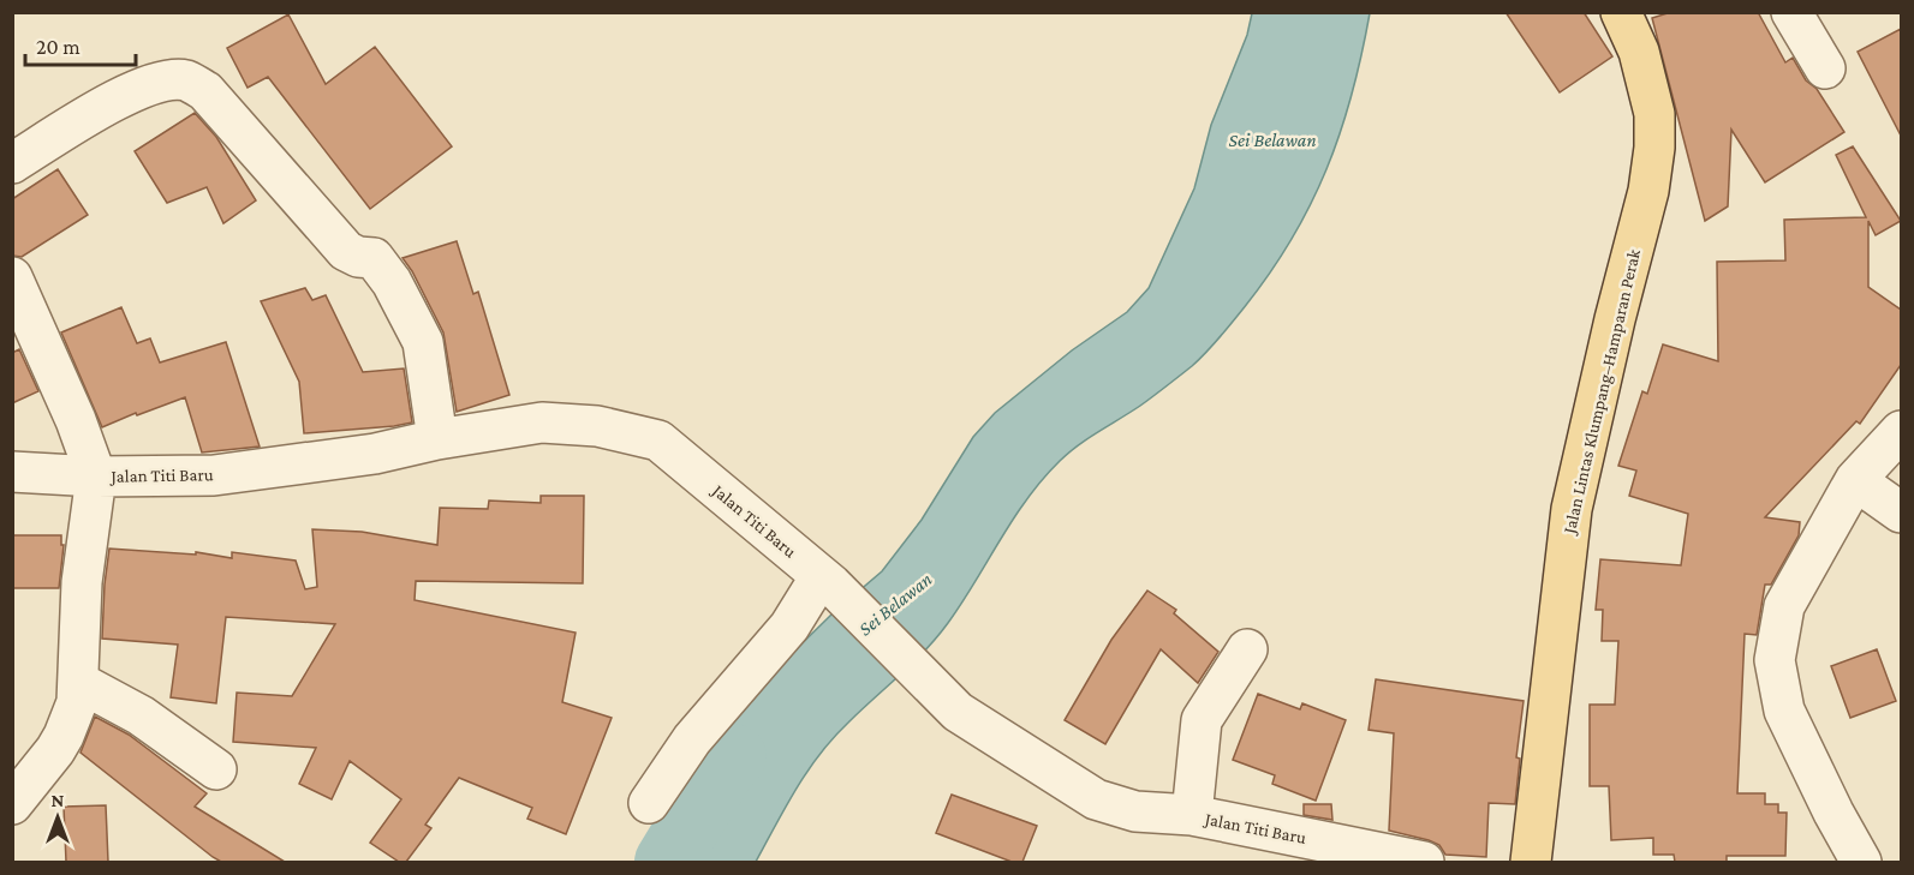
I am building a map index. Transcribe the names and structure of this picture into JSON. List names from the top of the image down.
{
  "streets": {
    "main road": ["Jalan Lintas Klumpang–Hamparan Perak"],
    "street": ["Jalan Titi Baru"]
  },
  "water": ["Sei Belawan"],
  "scale_bar": "20 m",
  "north": "top"
}
